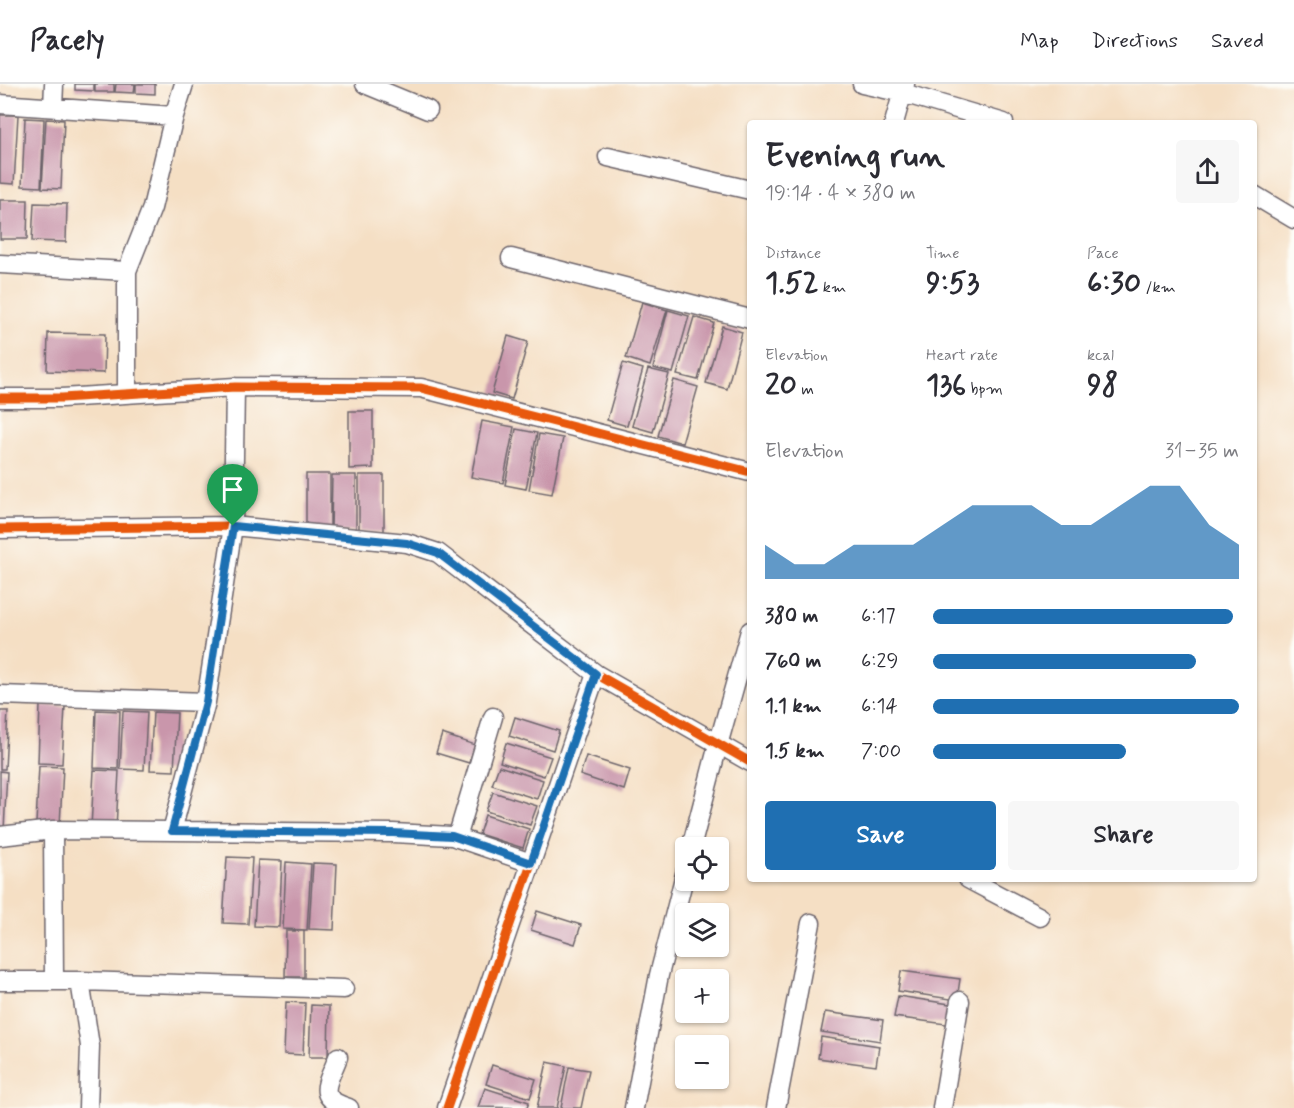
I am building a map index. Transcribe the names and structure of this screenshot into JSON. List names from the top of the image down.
{
  "page": {
    "header": "Pacely",
    "nav": ["Map", "Directions", "Saved"],
    "heading": ["Evening run", "19:14 · 4 × 380 m"],
    "stats": [
      ["Distance", "1.52 km"],
      ["Time", "9:53"],
      ["Pace", "6:30 /km"],
      ["Elevation", "20 m"],
      ["Heart rate", "136 bpm"],
      ["kcal", "98"]
    ],
    "chart": ["Elevation", "31–35 m"],
    "list": [
      {
        "name": "380 m",
        "note": "6:17"
      },
      {
        "name": "760 m",
        "note": "6:29"
      },
      {
        "name": "1.1 km",
        "note": "6:14"
      },
      {
        "name": "1.5 km",
        "note": "7:00"
      }
    ],
    "buttons": ["Save", "Share"],
    "map_buttons": ["+", "−"]
  }
}
